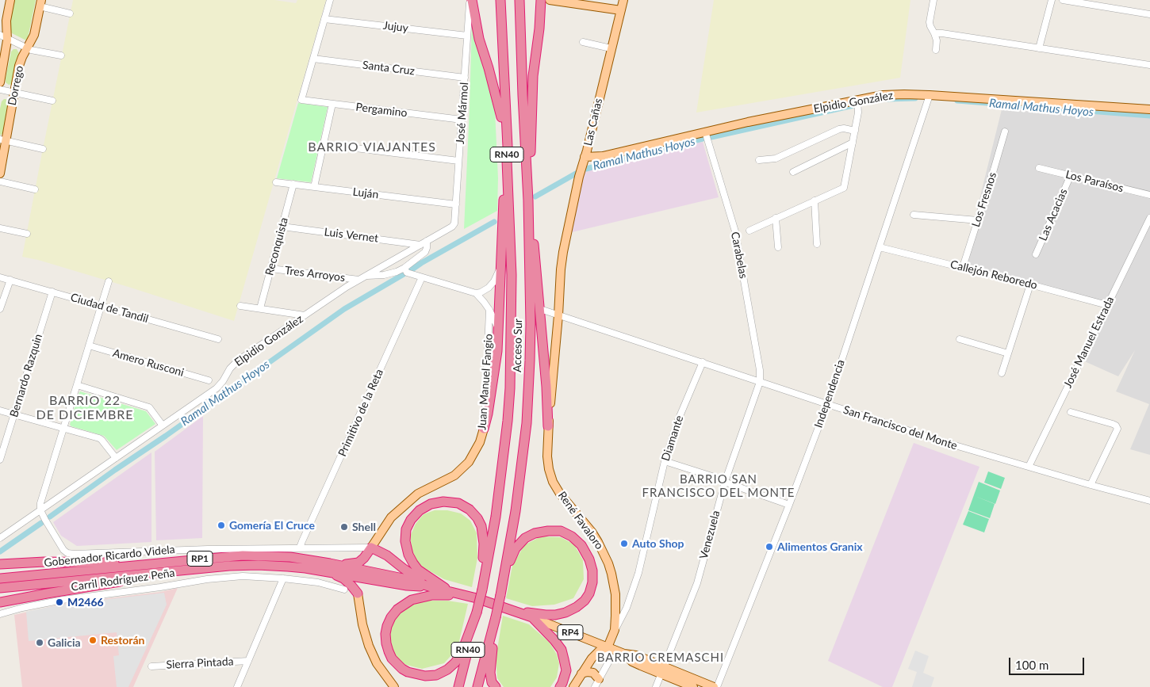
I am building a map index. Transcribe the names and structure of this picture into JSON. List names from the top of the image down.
{
  "streets": {
    "highway": [
      "RN40",
      "Acceso Sur",
      "Gobernador Ricardo Videla",
      "RP1",
      "RP4"
    ],
    "main road": [
      "Dorrego",
      "Elpidio González",
      "Las Cañas",
      "Juan Manuel Fangio",
      "René Favaloro"
    ],
    "street": [
      "Jujuy",
      "Santa Cruz",
      "Pergamino",
      "José Mármol",
      "Los Paraísos",
      "Luján",
      "Los Fresnos",
      "Las Acacias",
      "Luis Vernet",
      "Reconquista",
      "Carabelas",
      "Tres Arroyos",
      "Callejón Reboredo",
      "Ciudad de Tandil",
      "José Manuel Estrada",
      "Amero Rusconi",
      "Bernardo Razquin",
      "Independencia",
      "Primitivo de la Reta",
      "San Francisco del Monte",
      "Diamante",
      "Venezuela",
      "Carril Rodríguez Peña",
      "Sierra Pintada"
    ]
  },
  "crossings": [
    ["Jujuy", "José Mármol"],
    ["Santa Cruz", "Pergamino"],
    ["Santa Cruz", "José Mármol"],
    ["Elpidio González", "José Mármol"],
    ["Elpidio González", "Las Cañas"],
    ["Elpidio González", "Luis Vernet"],
    ["Elpidio González", "Carabelas"],
    ["Elpidio González", "Tres Arroyos"],
    ["Elpidio González", "Independencia"],
    ["Elpidio González", "Carril Rodríguez Peña"],
    ["Pergamino", "José Mármol"],
    ["José Mármol", "Luján"],
    ["Las Cañas", "San Francisco del Monte"],
    ["Las Cañas", "René Favaloro"],
    ["Los Paraísos", "Las Acacias"],
    ["Luján", "Reconquista"],
    ["Los Fresnos", "Callejón Reboredo"],
    ["Luis Vernet", "Reconquista"],
    ["Reconquista", "Tres Arroyos"],
    ["Carabelas", "San Francisco del Monte"],
    ["Carabelas", "Venezuela"],
    ["Callejón Reboredo", "José Manuel Estrada"],
    ["Callejón Reboredo", "Independencia"],
    ["Ciudad de Tandil", "Bernardo Razquin"],
    ["José Manuel Estrada", "San Francisco del Monte"],
    ["Juan Manuel Fangio", "Carril Rodríguez Peña"],
    ["Independencia", "San Francisco del Monte"],
    ["Primitivo de la Reta", "Carril Rodríguez Peña"],
    ["San Francisco del Monte", "Diamante"],
    ["San Francisco del Monte", "René Favaloro"],
    ["San Francisco del Monte", "Venezuela"],
    ["Diamante", "René Favaloro"],
    ["René Favaloro", "RP4"],
    ["Venezuela", "RP4"],
    ["Gobernador Ricardo Videla", "RP4"]
  ],
  "districts": [
    "BARRIO VIAJANTES",
    "BARRIO 22 DE DICIEMBRE",
    "BARRIO SAN FRANCISCO DEL MONTE",
    "BARRIO CREMASCHI"
  ],
  "water": ["Ramal Mathus Hoyos"],
  "places": [
    "Gomería El Cruce",
    "Shell",
    "Auto Shop",
    "Alimentos Granix",
    "M2466",
    "Restorán",
    "Galicia"
  ],
  "scale_bar": "100 m"
}
